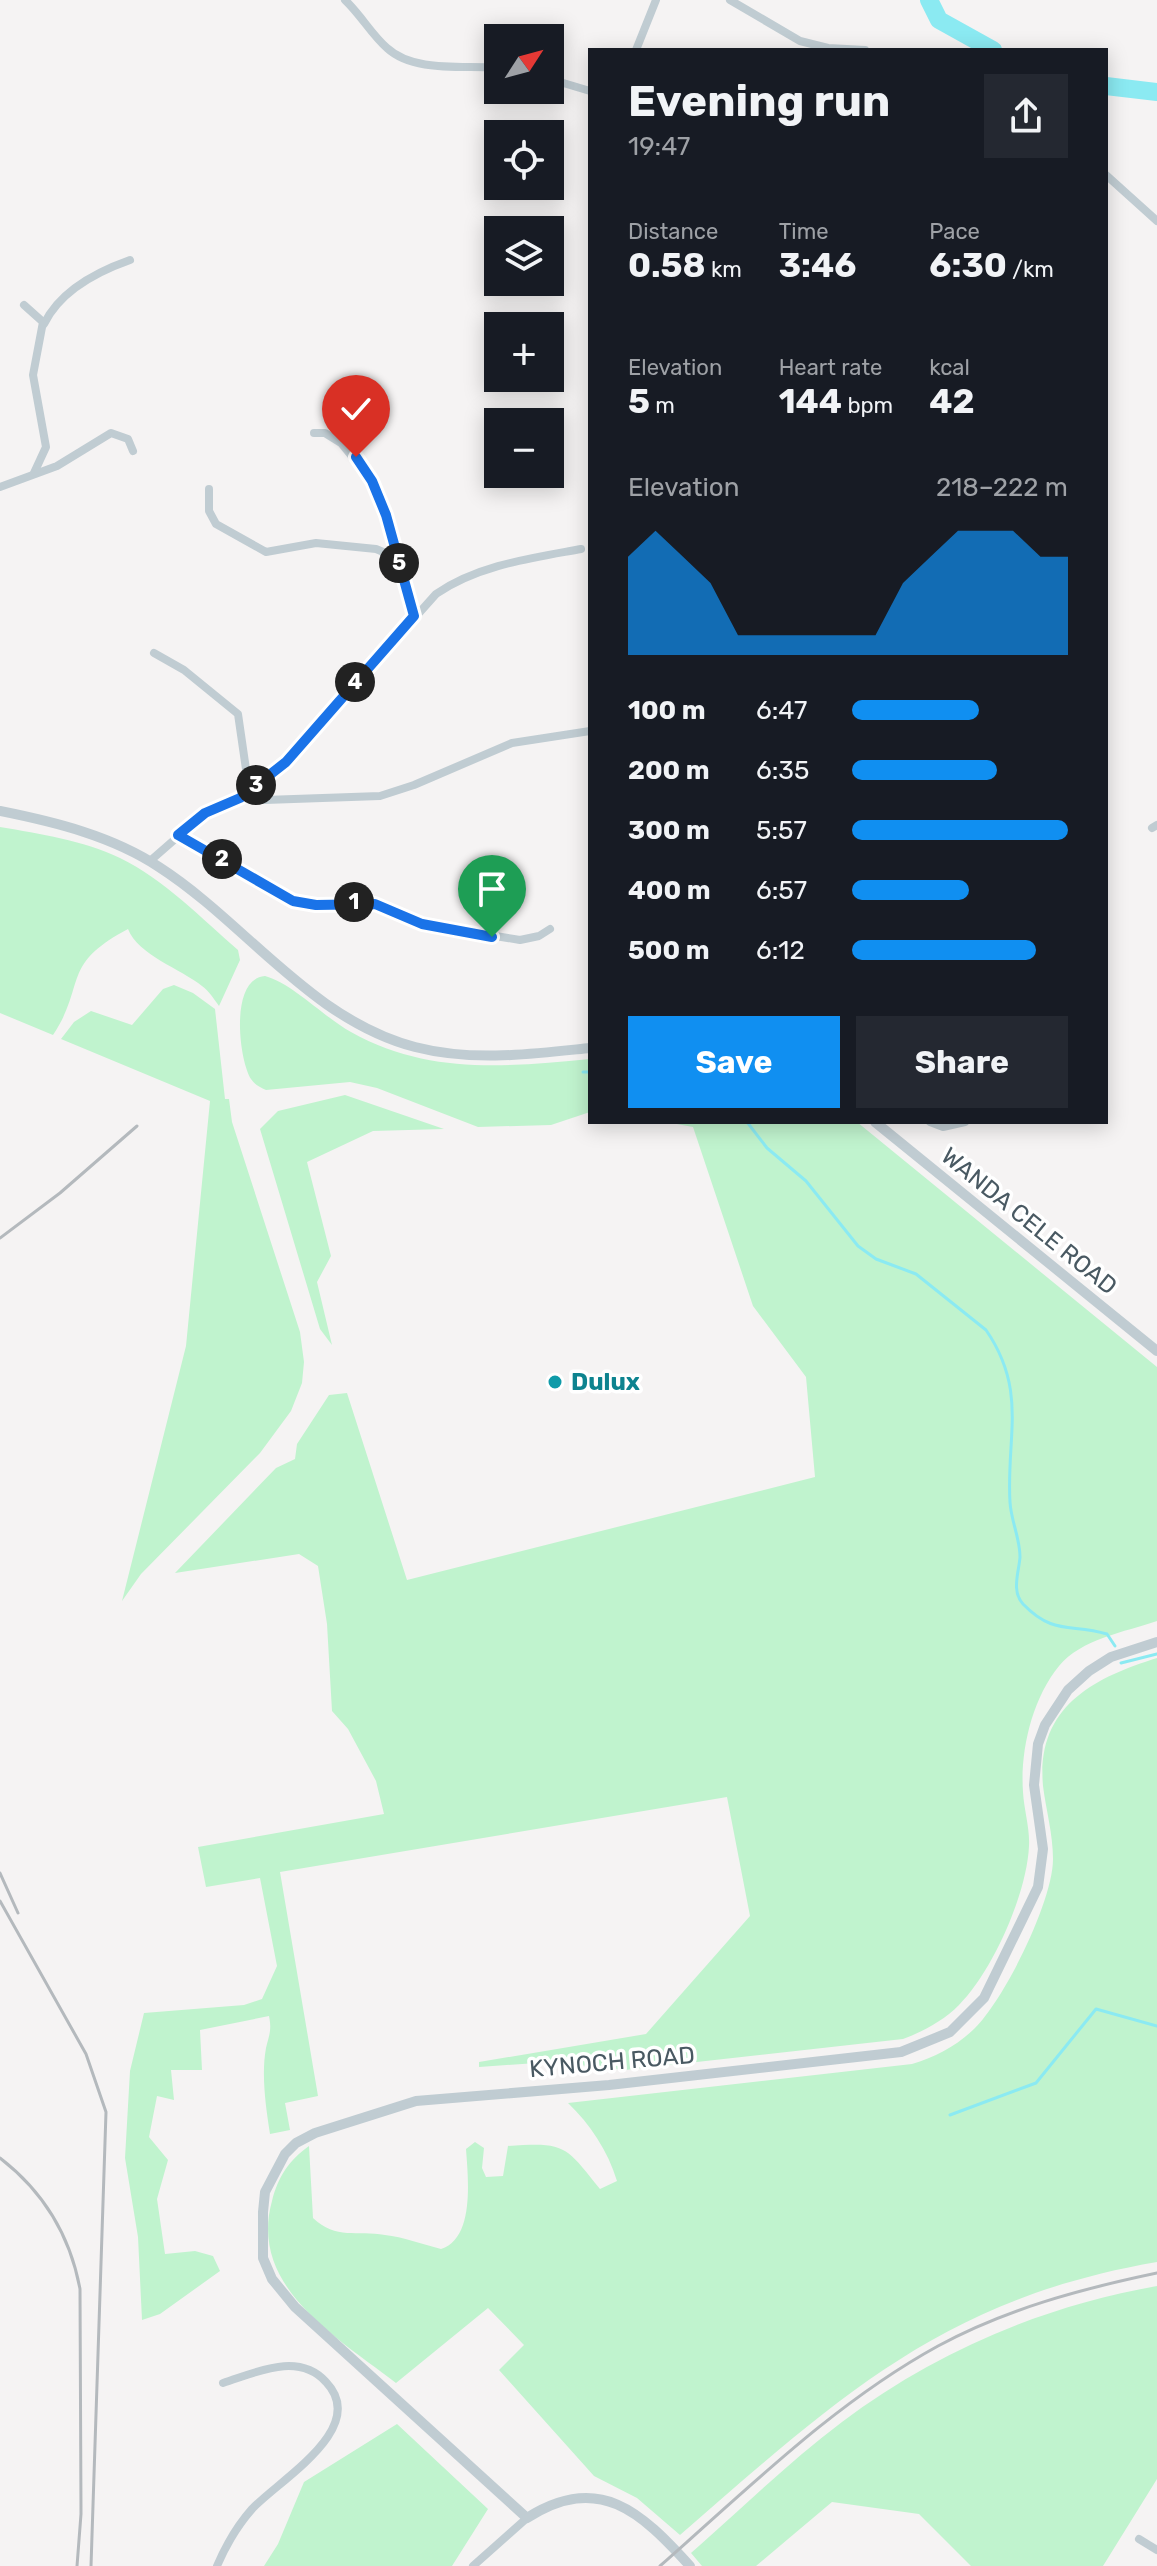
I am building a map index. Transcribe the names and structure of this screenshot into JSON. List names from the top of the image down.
{
  "streets": {
    "street": ["WANDA CELE ROAD", "KYNOCH ROAD"]
  },
  "places": ["Dulux"],
  "north": "top right",
  "page": {
    "map_buttons": ["+", "−"],
    "heading": ["Evening run", "19:47"],
    "stats": [
      ["Distance", "0.58 km"],
      ["Time", "3:46"],
      ["Pace", "6:30 /km"],
      ["Elevation", "5 m"],
      ["Heart rate", "144 bpm"],
      ["kcal", "42"]
    ],
    "chart": ["Elevation", "218–222 m"],
    "pins": [
      "5",
      "4",
      "3",
      "2",
      "1"
    ],
    "list": [
      {
        "name": "100 m",
        "note": "6:47"
      },
      {
        "name": "200 m",
        "note": "6:35"
      },
      {
        "name": "300 m",
        "note": "5:57"
      },
      {
        "name": "400 m",
        "note": "6:57"
      },
      {
        "name": "500 m",
        "note": "6:12"
      }
    ],
    "buttons": ["Save", "Share"]
  }
}
